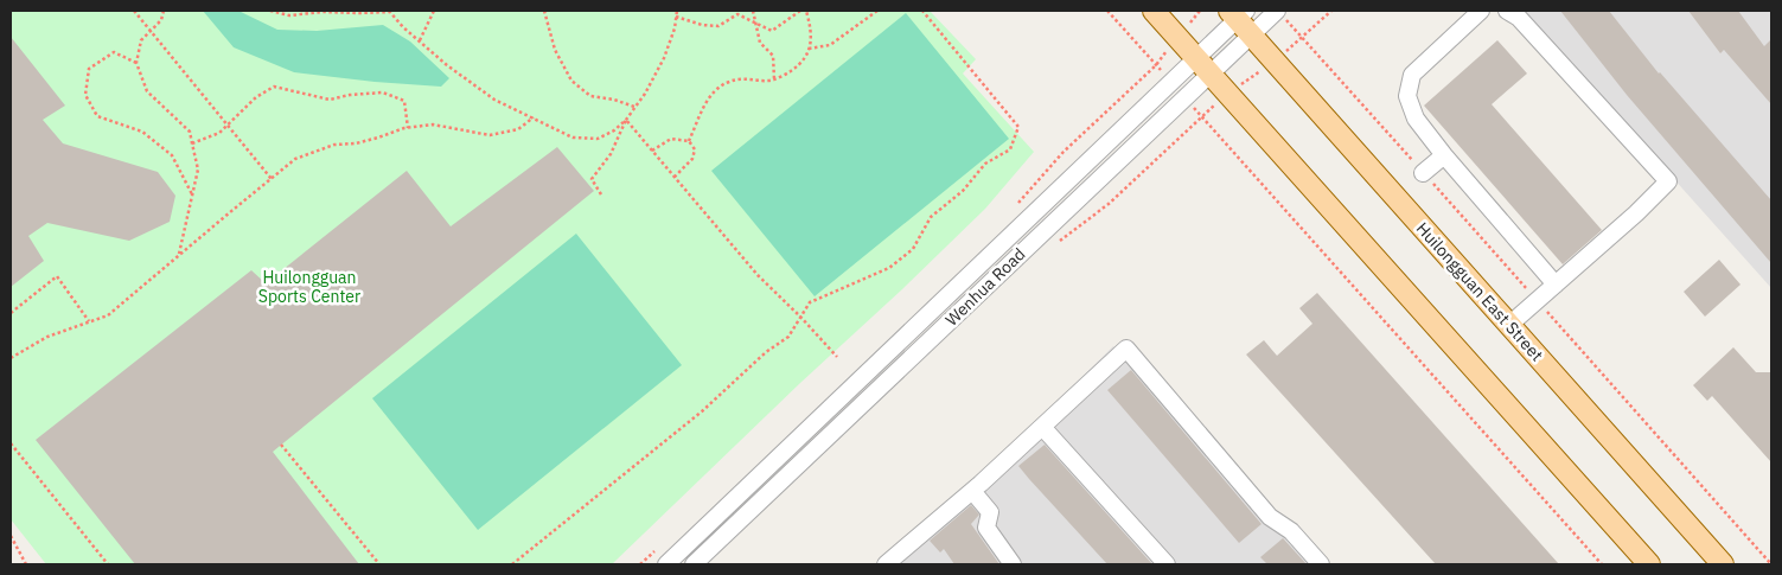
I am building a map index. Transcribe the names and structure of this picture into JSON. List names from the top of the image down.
{
  "streets": {
    "main road": ["Huilongguan East Street"],
    "street": ["Wenhua Road"]
  },
  "crossings": [
    ["Wenhua Road", "Huilongguan East Street"]
  ],
  "parks": ["Huilongguan Sports Center"]
}
